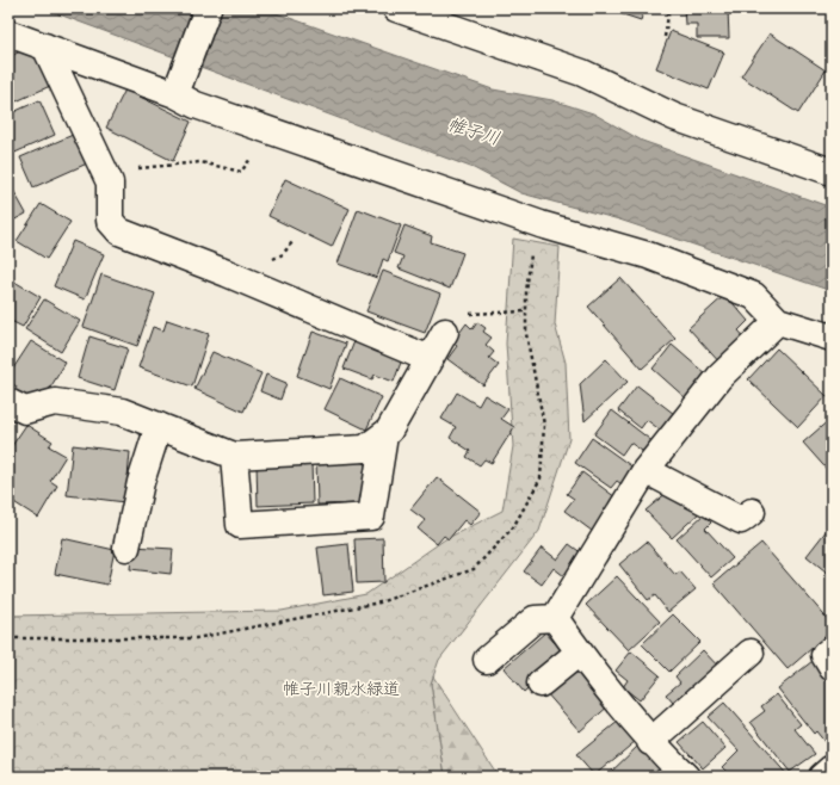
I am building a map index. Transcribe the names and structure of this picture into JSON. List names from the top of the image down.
{
  "water": ["帷子川"],
  "parks": ["帷子川親水緑道"]
}
